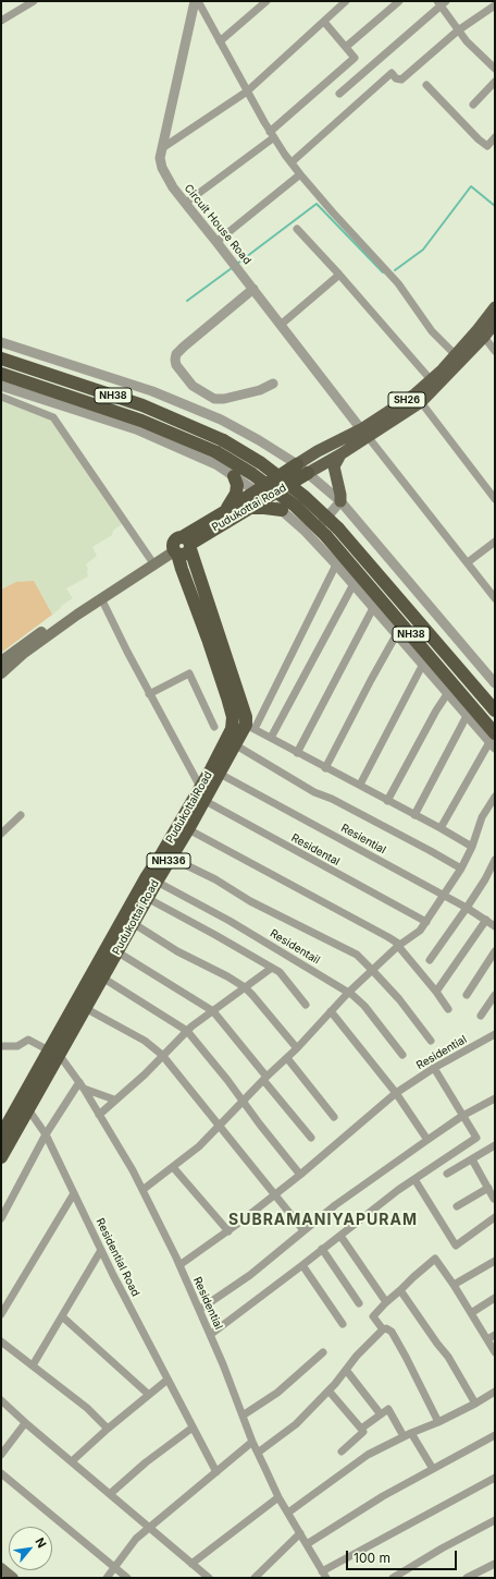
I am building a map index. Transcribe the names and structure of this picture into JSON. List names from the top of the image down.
{
  "streets": {
    "highway": [
      "NH38",
      "Pudukottai Road",
      "PudukottaiRoad",
      "NH336"
    ],
    "main road": ["SH26"],
    "street": [
      "Circuit House Road",
      "Resiential",
      "Residental",
      "Residentail",
      "Residential",
      "Residential Road"
    ]
  },
  "crossings": [
    ["Circuit House Road", "SH26"],
    ["SH26", "Pudukottai Road"],
    ["Pudukottai Road", "PudukottaiRoad"],
    ["Pudukottai Road", "Resiential"],
    ["Pudukottai Road", "Residental"],
    ["Pudukottai Road", "Residentail"],
    ["Pudukottai Road", "Residential"],
    ["Pudukottai Road", "Residential Road"],
    ["PudukottaiRoad", "Residental"],
    ["PudukottaiRoad", "Residential"]
  ],
  "districts": ["SUBRAMANIYAPURAM"],
  "scale_bar": "100 m",
  "north": "top right"
}
